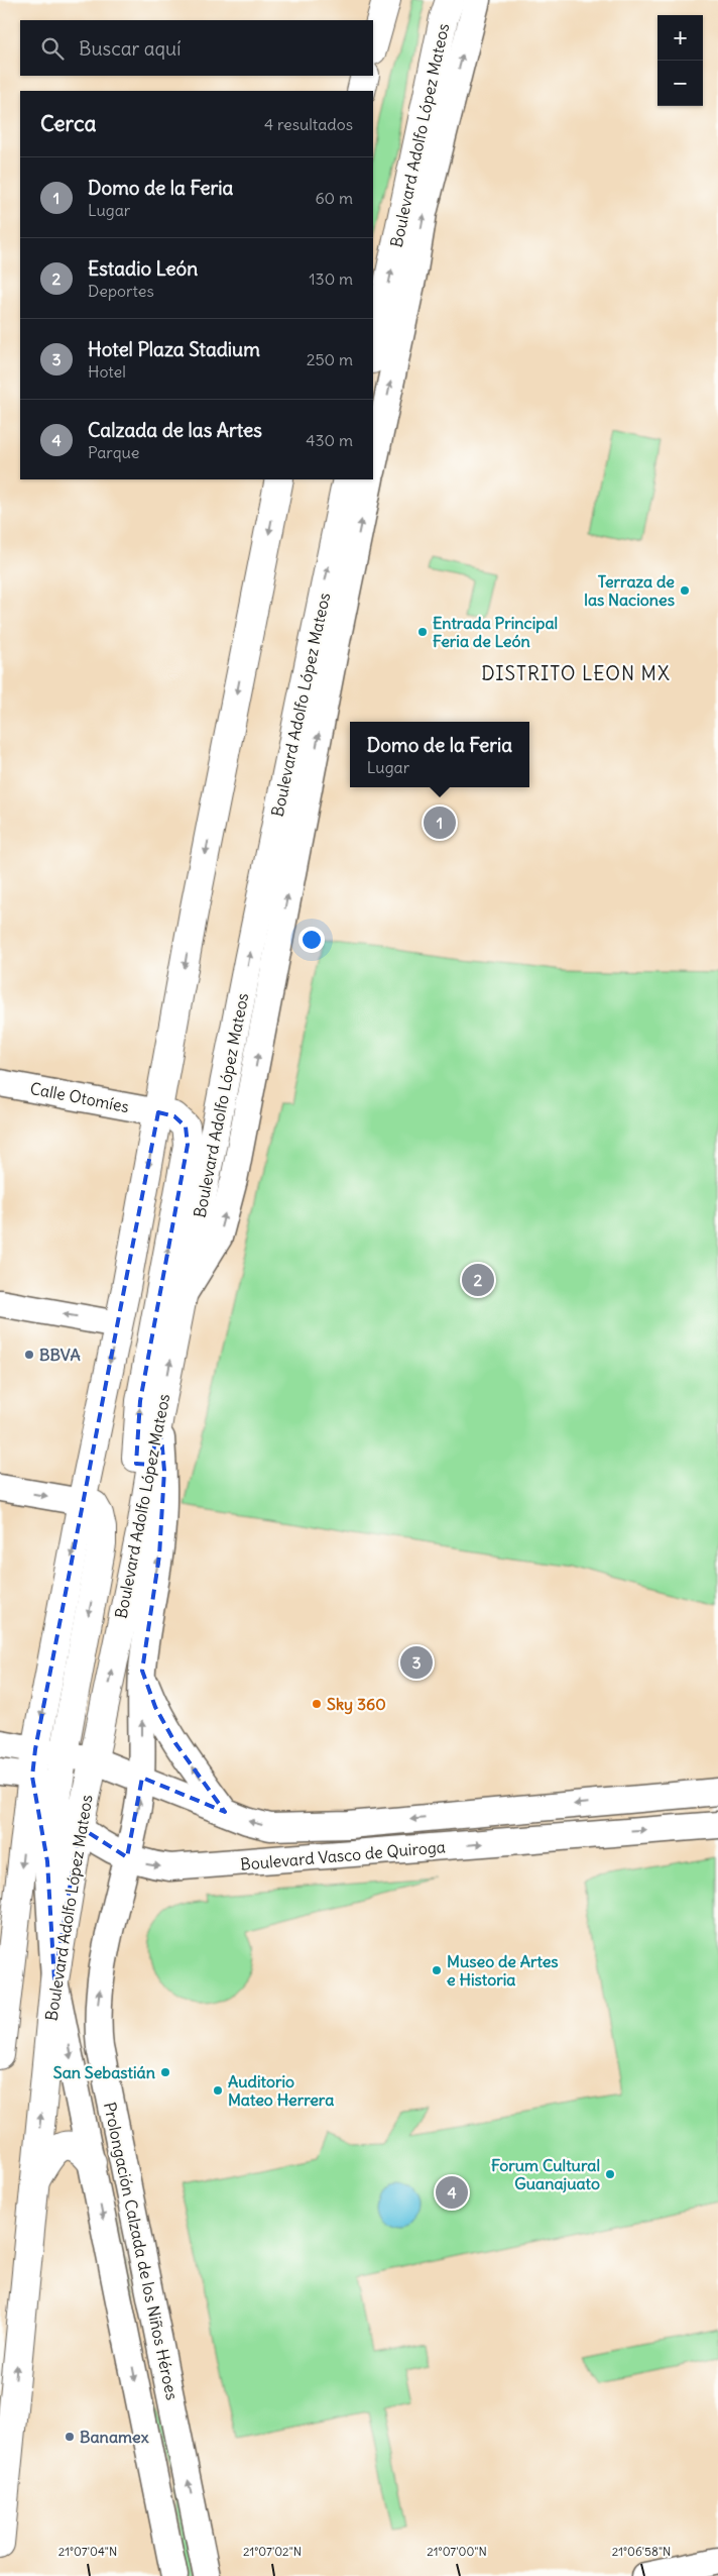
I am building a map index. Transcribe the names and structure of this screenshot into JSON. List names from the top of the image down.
{
  "streets": {
    "main road": ["Boulevard Adolfo López Mateos"],
    "street": ["Calle Otomíes", "Boulevard Vasco de Quiroga", "Prolongación Calzada de los Niños Héroes"]
  },
  "crossings": [
    ["Boulevard Adolfo López Mateos", "Boulevard Vasco de Quiroga"],
    ["Boulevard Adolfo López Mateos", "Prolongación Calzada de los Niños Héroes"],
    ["Boulevard Vasco de Quiroga", "Prolongación Calzada de los Niños Héroes"]
  ],
  "districts": ["DISTRITO LEON MX"],
  "places": [
    "Terraza de las Naciones",
    "Entrada Principal Feria de León",
    "BBVA",
    "Sky 360",
    "Museo de Artes e Historia",
    "San Sebastián",
    "Auditorio Mateo Herrera",
    "Forum Cultural Guanajuato",
    "Banamex"
  ],
  "page": {
    "map_buttons": ["+", "−"],
    "search": "Buscar aquí",
    "heading": ["Cerca", "4 resultados"],
    "list": [
      {
        "mark": "1",
        "name": "Domo de la Feria",
        "note": "Lugar",
        "value": "60 m"
      },
      {
        "mark": "2",
        "name": "Estadio León",
        "note": "Deportes",
        "value": "130 m"
      },
      {
        "mark": "3",
        "name": "Hotel Plaza Stadium",
        "note": "Hotel",
        "value": "250 m"
      },
      {
        "mark": "4",
        "name": "Calzada de las Artes",
        "note": "Parque",
        "value": "430 m"
      }
    ],
    "popup": ["Domo de la Feria", "Lugar"],
    "pins": [
      "1",
      "2",
      "3",
      "4"
    ]
  },
  "coordinates": [
    "21°07'04\"N",
    "21°07'02\"N",
    "21°07'00\"N",
    "21°06'58\"N"
  ]
}
